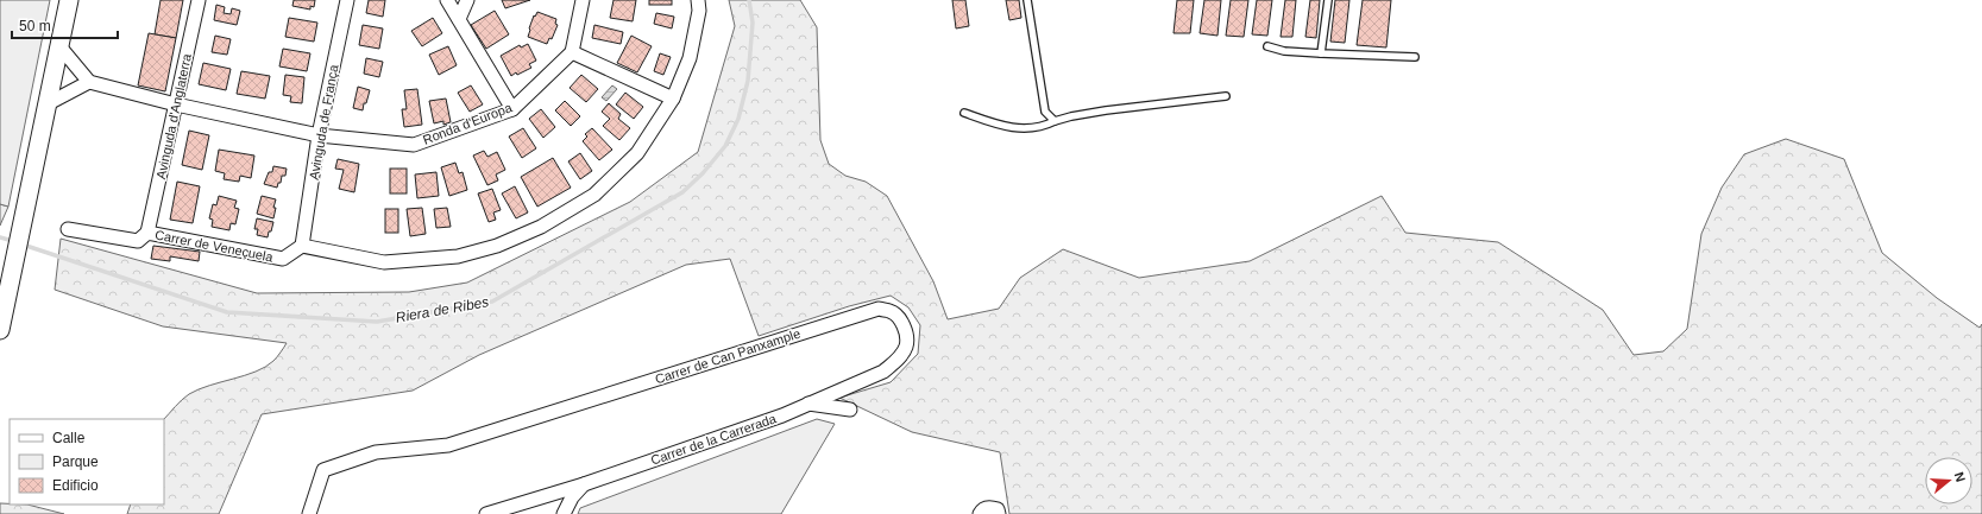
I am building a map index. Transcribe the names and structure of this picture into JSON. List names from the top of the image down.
{
  "streets": {
    "street": [
      "Avinguda d'Anglaterra",
      "Avinguda de França",
      "Ronda d'Europa",
      "Carrer de Veneçuela",
      "Carrer de Can Panxample",
      "Carrer de la Carrerada"
    ]
  },
  "crossings": [
    ["Avinguda d'Anglaterra", "Ronda d'Europa"],
    ["Avinguda d'Anglaterra", "Carrer de Veneçuela"],
    ["Avinguda de França", "Ronda d'Europa"],
    ["Avinguda de França", "Carrer de Veneçuela"],
    ["Carrer de Can Panxample", "Carrer de la Carrerada"]
  ],
  "water": ["Riera de Ribes"],
  "legend": ["Calle", "Parque", "Edificio"],
  "scale_bar": "50 m",
  "north": "right"
}
